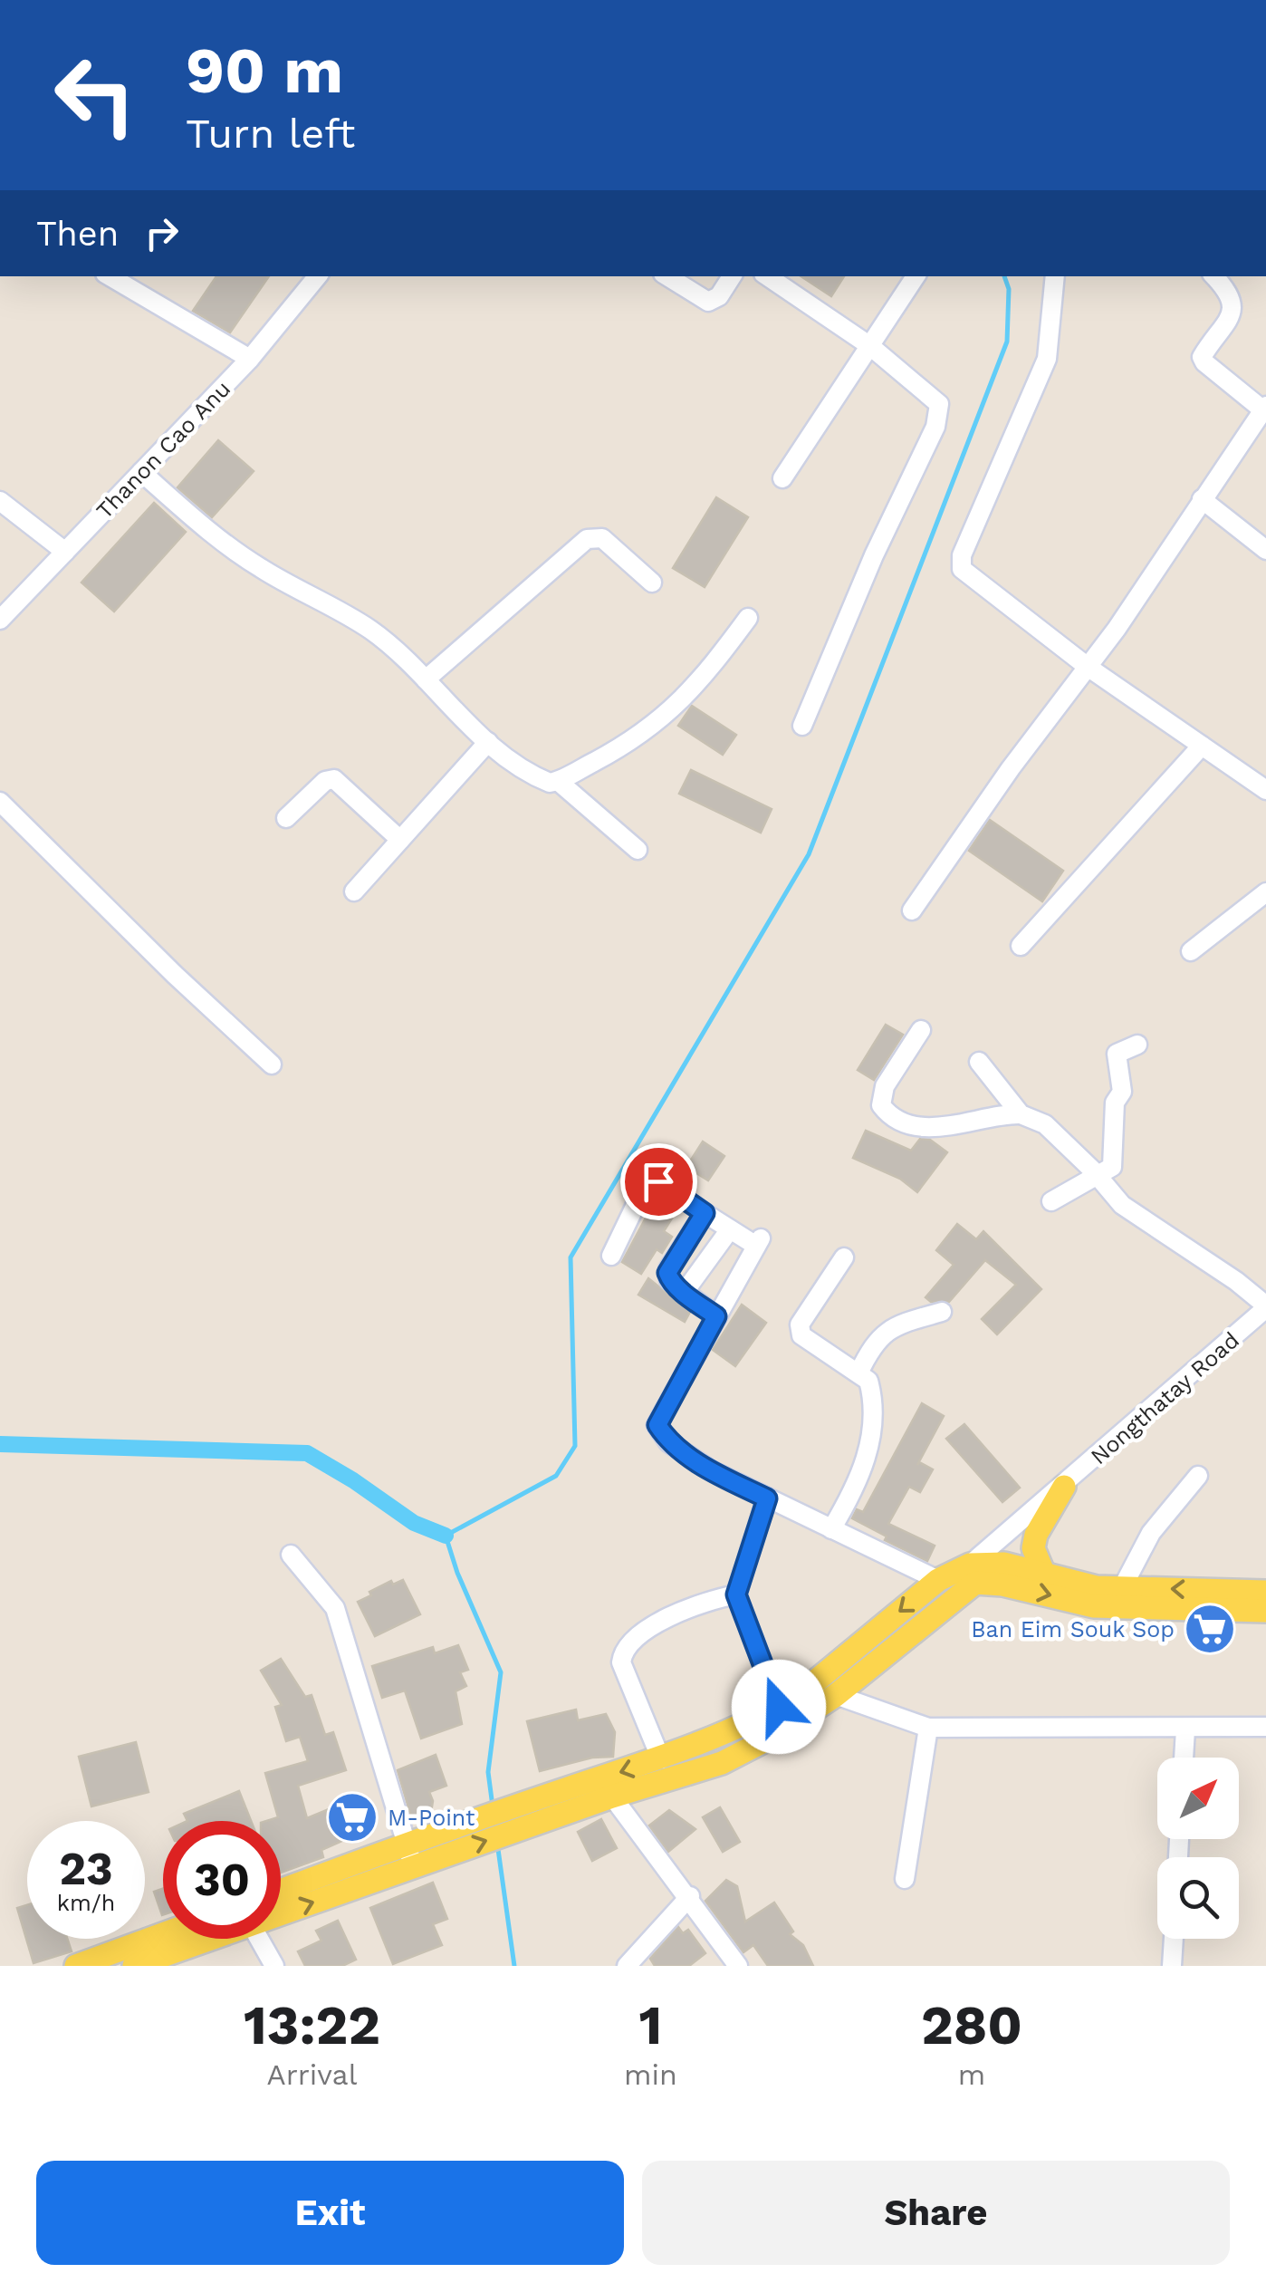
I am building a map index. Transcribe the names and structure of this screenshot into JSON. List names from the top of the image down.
{
  "streets": {
    "street": ["Thanon Cao Anu", "Nongthatay Road"]
  },
  "places": {
    "supermarket": ["Ban Eim Souk Sop", "M-Point"]
  },
  "north": "top right",
  "page": {
    "turn": ["90 m", "Turn left"],
    "then": "Then",
    "speed": "23 km/h",
    "limit": "30",
    "eta": [
      "13:22",
      "Arrival",
      "1",
      "min",
      "280",
      "m"
    ],
    "buttons": ["Exit", "Share"]
  }
}
